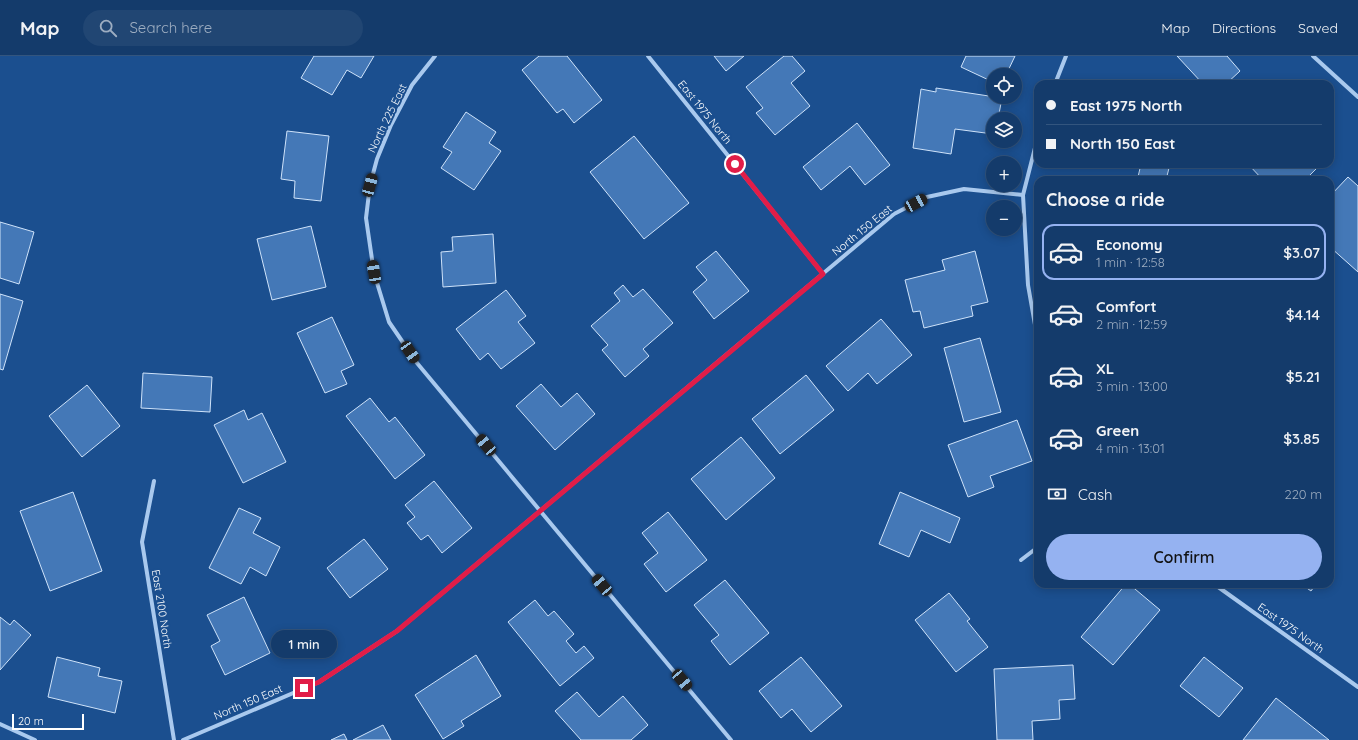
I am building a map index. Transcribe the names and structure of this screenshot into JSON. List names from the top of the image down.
{
  "streets": {
    "street": [
      "East 1975 North",
      "North 225 East",
      "North 150 East",
      "East 2100 North"
    ]
  },
  "crossings": [
    ["East 1975 North", "North 150 East"],
    ["North 225 East", "North 150 East"]
  ],
  "scale_bar": "20 m",
  "page": {
    "header": "Map",
    "search": "Search here",
    "nav": ["Map", "Directions", "Saved"],
    "map_buttons": ["+", "−"],
    "banner": ["East 1975 North", "North 150 East"],
    "heading": "Choose a ride",
    "list": [
      {
        "name": "Economy",
        "note": "1 min · 12:58",
        "value": "$3.07"
      },
      {
        "name": "Comfort",
        "note": "2 min · 12:59",
        "value": "$4.14"
      },
      {
        "name": "XL",
        "note": "3 min · 13:00",
        "value": "$5.21"
      },
      {
        "name": "Green",
        "note": "4 min · 13:01",
        "value": "$3.85"
      }
    ],
    "pay": ["Cash", "220 m"],
    "buttons": "Confirm",
    "bubble": "1 min",
    "scale": "20 m"
  }
}
